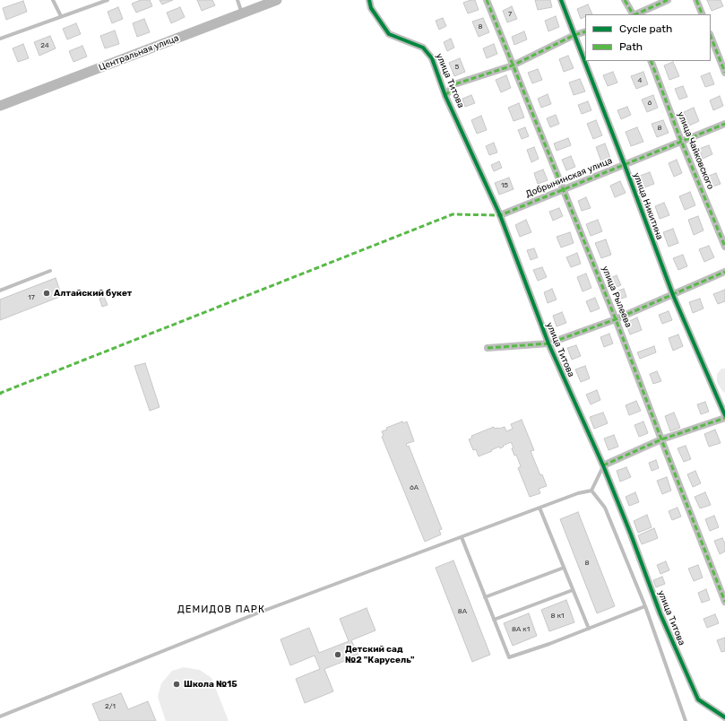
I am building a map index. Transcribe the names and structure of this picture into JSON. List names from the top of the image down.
{
  "streets": {
    "street": [
      "Центральная улица",
      "улица Титова",
      "улица Чайковского",
      "Добрынинская улица",
      "улица Никитина",
      "улица Рылеева"
    ]
  },
  "crossings": [
    ["улица Титова", "Добрынинская улица"],
    ["улица Чайковского", "Добрынинская улица"],
    ["Добрынинская улица", "улица Никитина"],
    ["Добрынинская улица", "улица Рылеева"]
  ],
  "districts": ["ДЕМИДОВ ПАРК"],
  "places": ["Алтайский букет", "Детский сад №2 \"Карусель\"", "Школа №15"],
  "house_numbers": [
    "7",
    "8",
    "24",
    "5",
    "4",
    "6",
    "8",
    "15",
    "17",
    "6А",
    "8",
    "8А",
    "8 к1",
    "8А к1",
    "2/1"
  ],
  "legend": ["Cycle path", "Path"]
}
